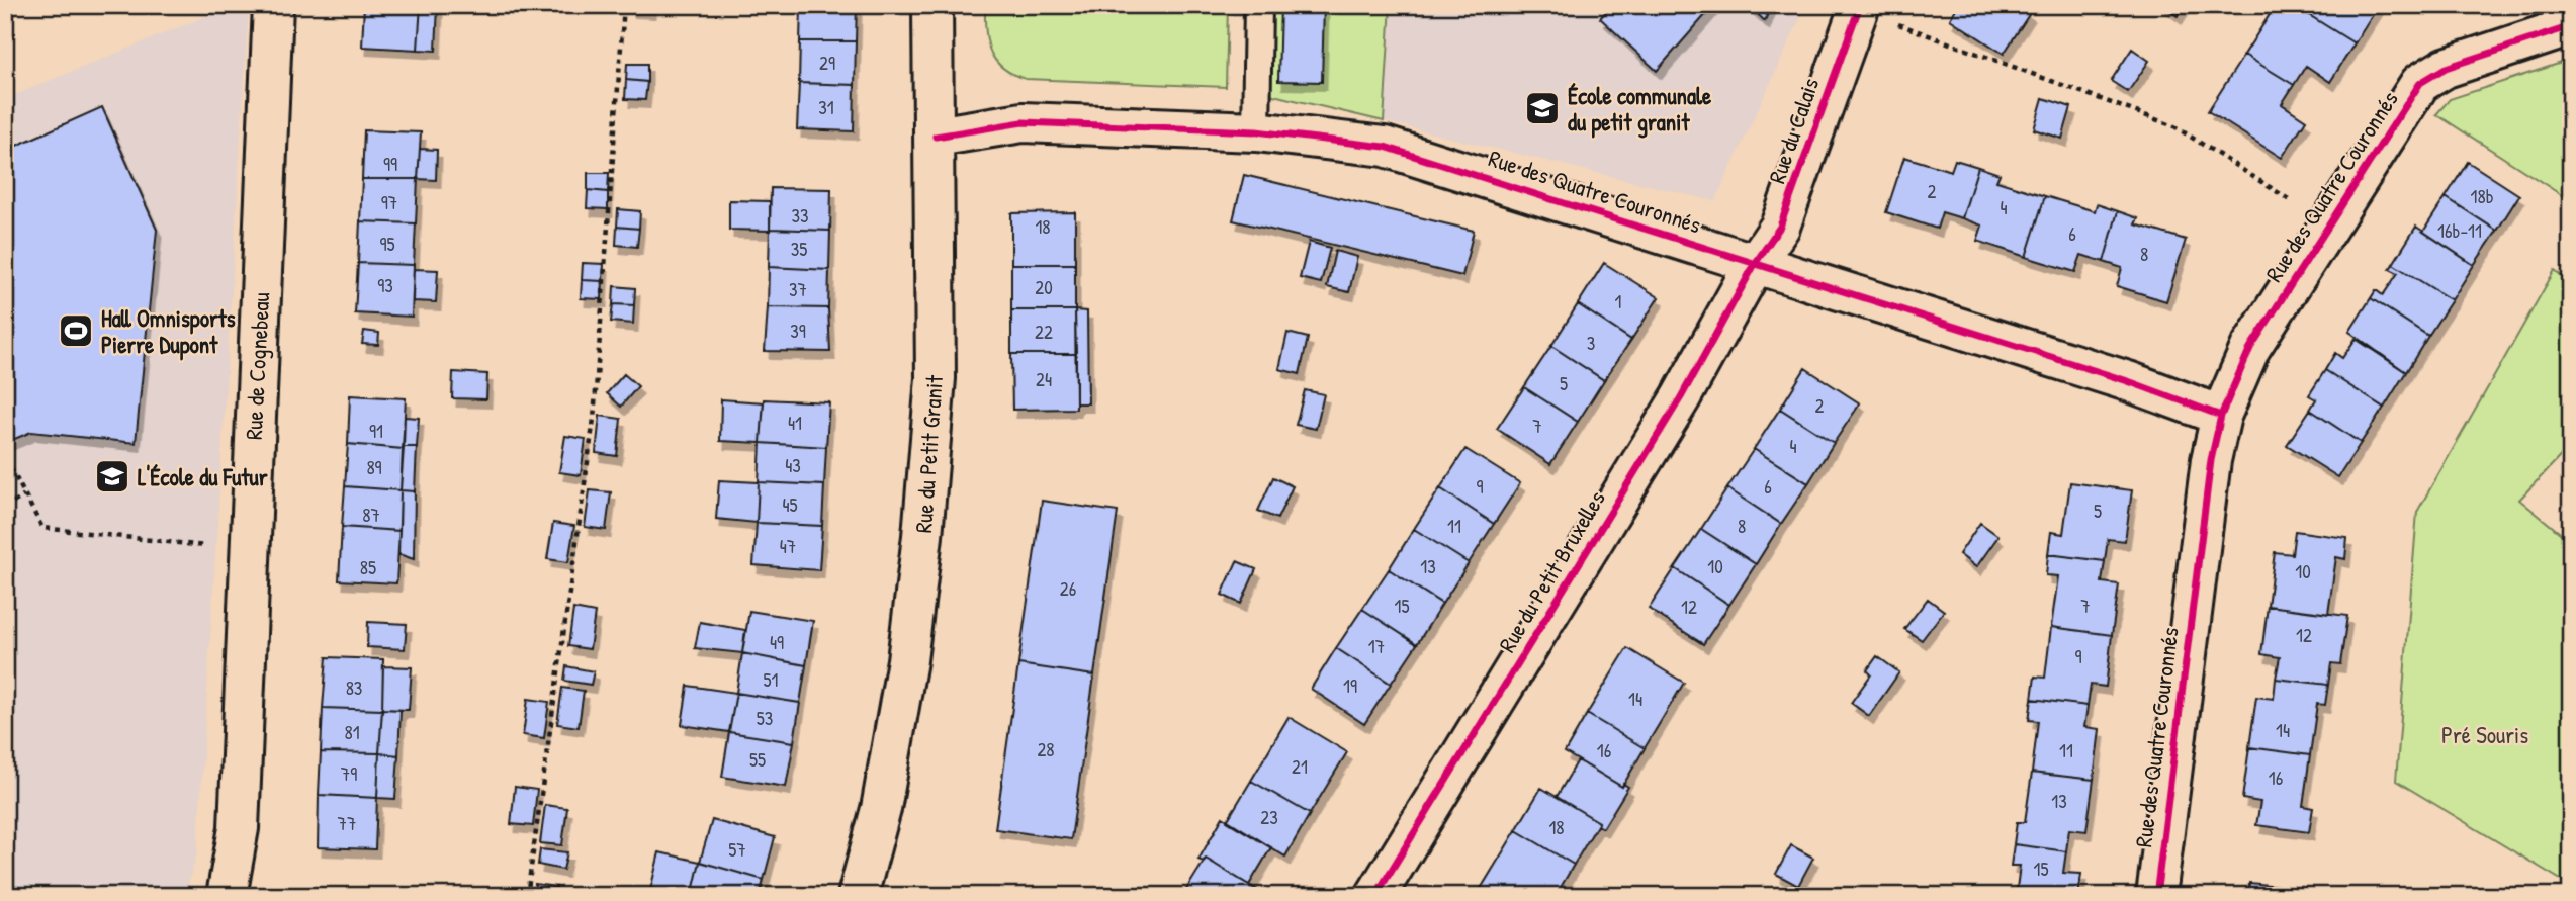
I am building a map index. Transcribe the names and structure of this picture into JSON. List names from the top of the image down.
{
  "streets": {
    "street": [
      "Rue du Calais",
      "Rue des Quatre Couronnés",
      "Rue de Cognebeau",
      "Rue du Petit Granit",
      "Rue du Petit Bruxelles"
    ]
  },
  "crossings": [
    ["Rue du Calais", "Rue des Quatre Couronnés"],
    ["Rue du Calais", "Rue du Petit Bruxelles"],
    ["Rue des Quatre Couronnés", "Rue du Petit Granit"],
    ["Rue des Quatre Couronnés", "Rue du Petit Bruxelles"]
  ],
  "parks": ["Pré Souris"],
  "places": {
    "school or university": ["École communale du petit granit", "L'École du Futur"],
    "sports": ["Hall Omnisports Pierre Dupont"]
  },
  "house_numbers": [
    "29",
    "31",
    "99",
    "2",
    "18b",
    "97",
    "4",
    "33",
    "18",
    "16b-11",
    "6",
    "95",
    "35",
    "8",
    "93",
    "20",
    "37",
    "1",
    "39",
    "22",
    "3",
    "24",
    "5",
    "2",
    "41",
    "7",
    "91",
    "4",
    "43",
    "89",
    "9",
    "6",
    "45",
    "5",
    "87",
    "11",
    "8",
    "47",
    "13",
    "10",
    "85",
    "10",
    "26",
    "15",
    "7",
    "12",
    "12",
    "49",
    "17",
    "9",
    "51",
    "19",
    "83",
    "14",
    "53",
    "14",
    "81",
    "28",
    "16",
    "11",
    "55",
    "21",
    "79",
    "16",
    "13",
    "23",
    "77",
    "18",
    "57",
    "15"
  ]
}
